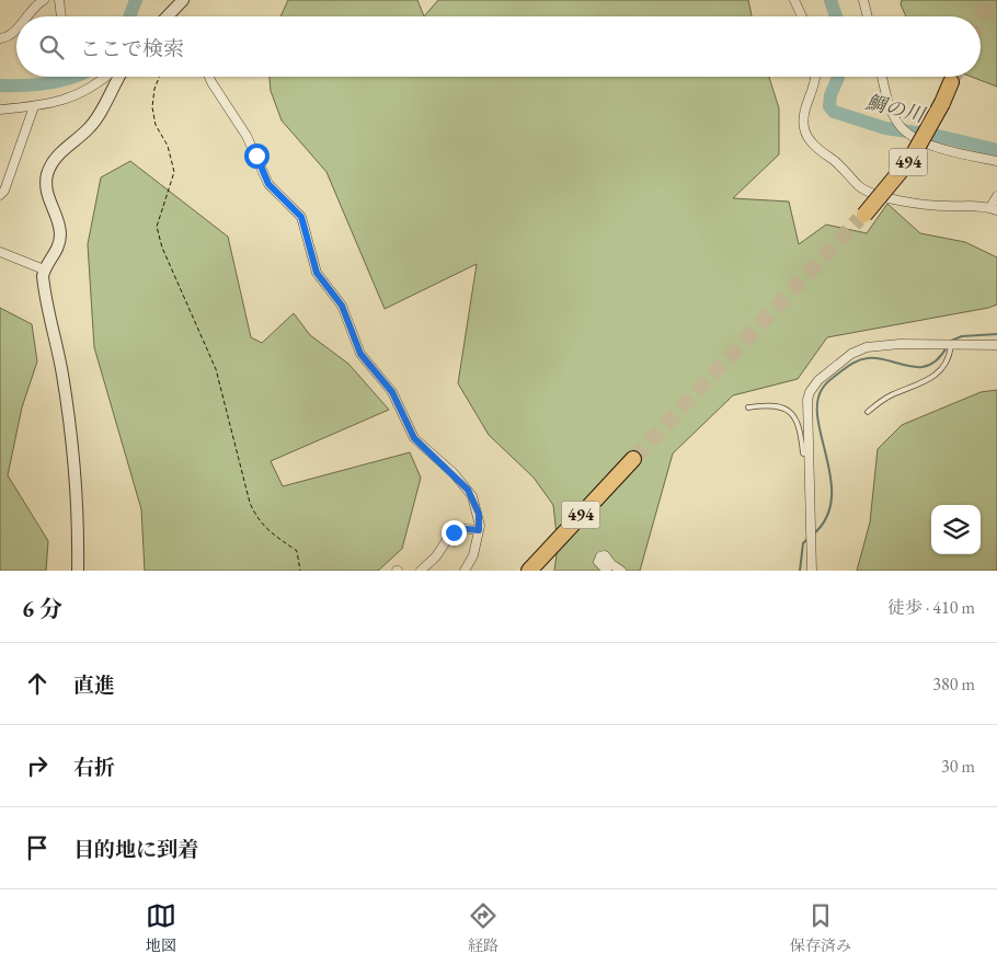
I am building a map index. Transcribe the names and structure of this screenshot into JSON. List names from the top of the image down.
{
  "streets": {
    "highway": ["494"]
  },
  "water": ["鯛の川"],
  "page": {
    "search": "ここで検索",
    "heading": ["6 分", "徒歩 · 410 m"],
    "list": [
      ["直進", "380 m"],
      ["右折", "30 m"],
      "目的地に到着"
    ],
    "nav": ["地図", "経路", "保存済み"]
  }
}
